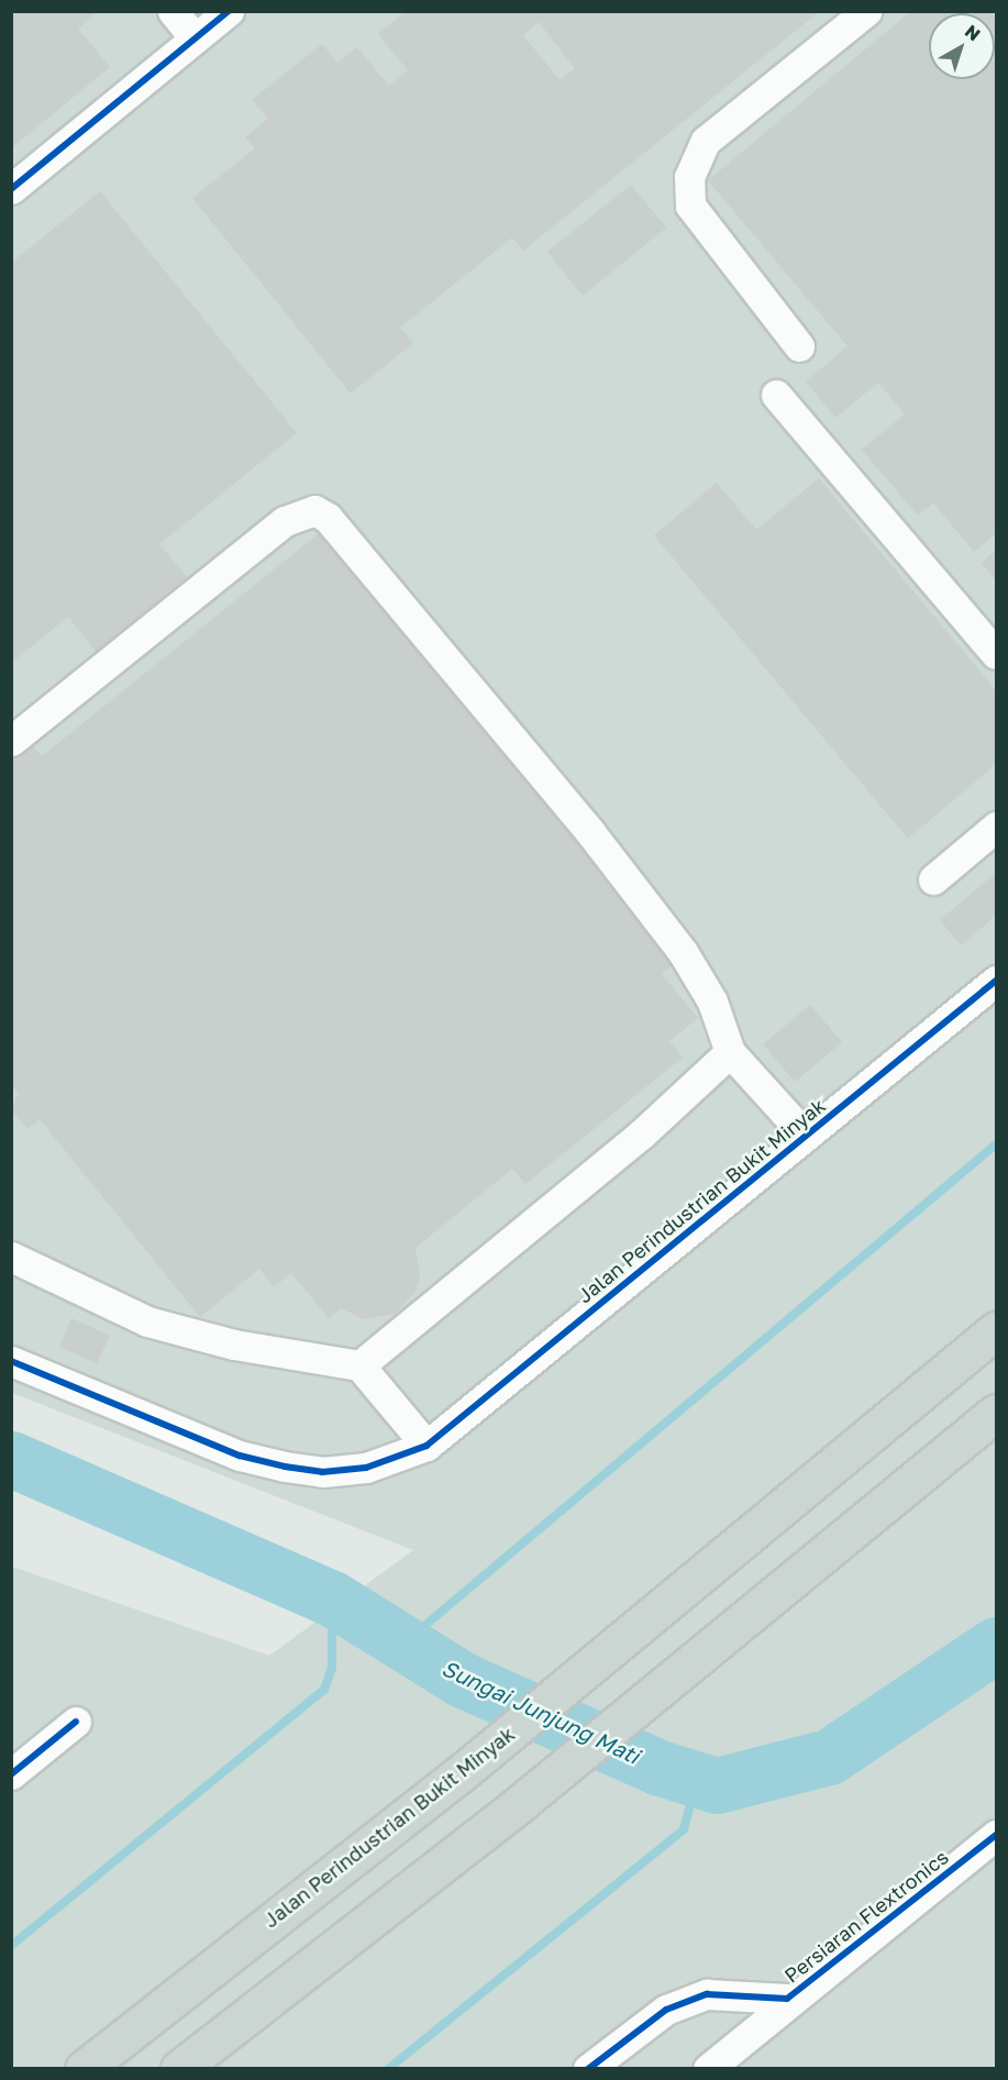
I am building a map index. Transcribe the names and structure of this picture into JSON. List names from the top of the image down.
{
  "streets": {
    "main road": ["Jalan Perindustrian Bukit Minyak"],
    "street": ["Persiaran Flextronics"]
  },
  "water": ["Sungai Junjung Mati"],
  "north": "top right"
}
